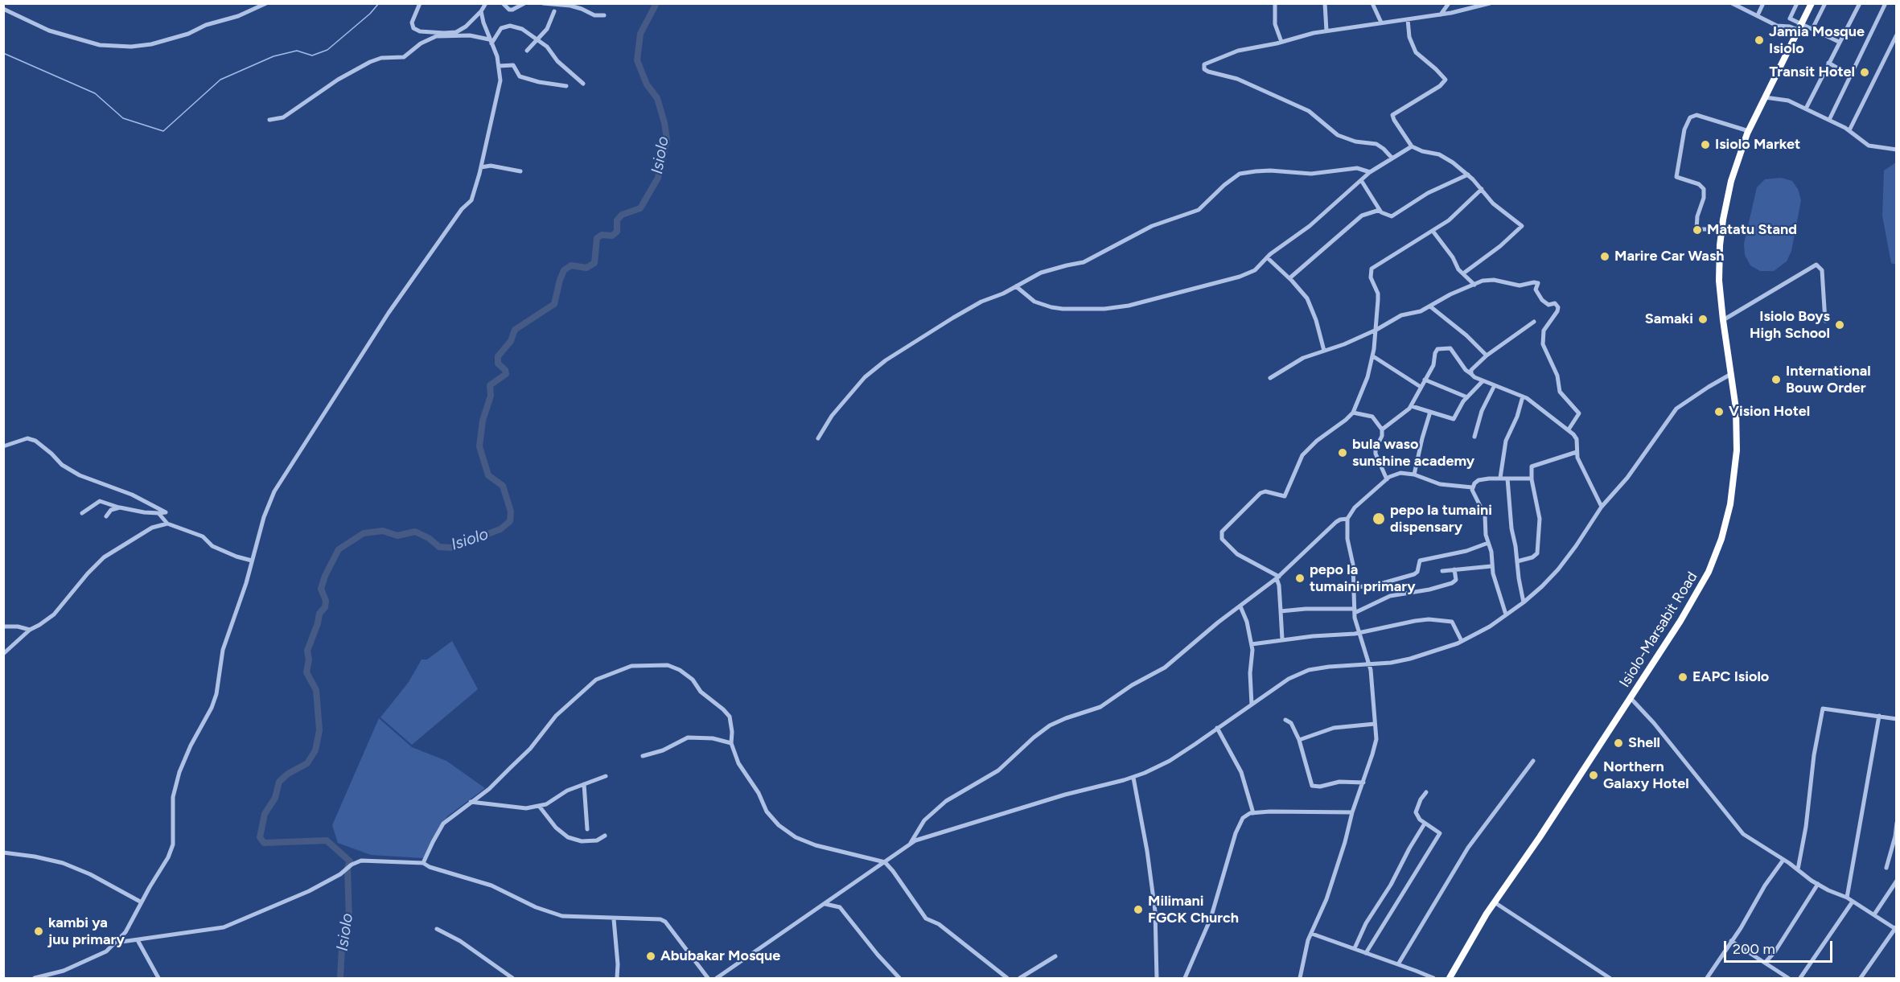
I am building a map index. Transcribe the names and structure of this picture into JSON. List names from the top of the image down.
{
  "streets": {
    "highway": ["Isiolo-Marsabit Road"]
  },
  "water": ["Isiolo"],
  "places": [
    "Jamia Mosque Isiolo",
    "Transit Hotel",
    "Isiolo Market",
    "Matatu Stand",
    "Marire Car Wash",
    "Samaki",
    "Isiolo Boys High School",
    "International Bouw Order",
    "Vision Hotel",
    "bula waso sunshine academy",
    "pepo la tumaini dispensary",
    "pepo la tumaini primary",
    "EAPC Isiolo",
    "Shell",
    "Northern Galaxy Hotel",
    "Milimani FGCK Church",
    "kambi ya juu primary",
    "Abubakar Mosque"
  ],
  "scale_bar": "200 m"
}
